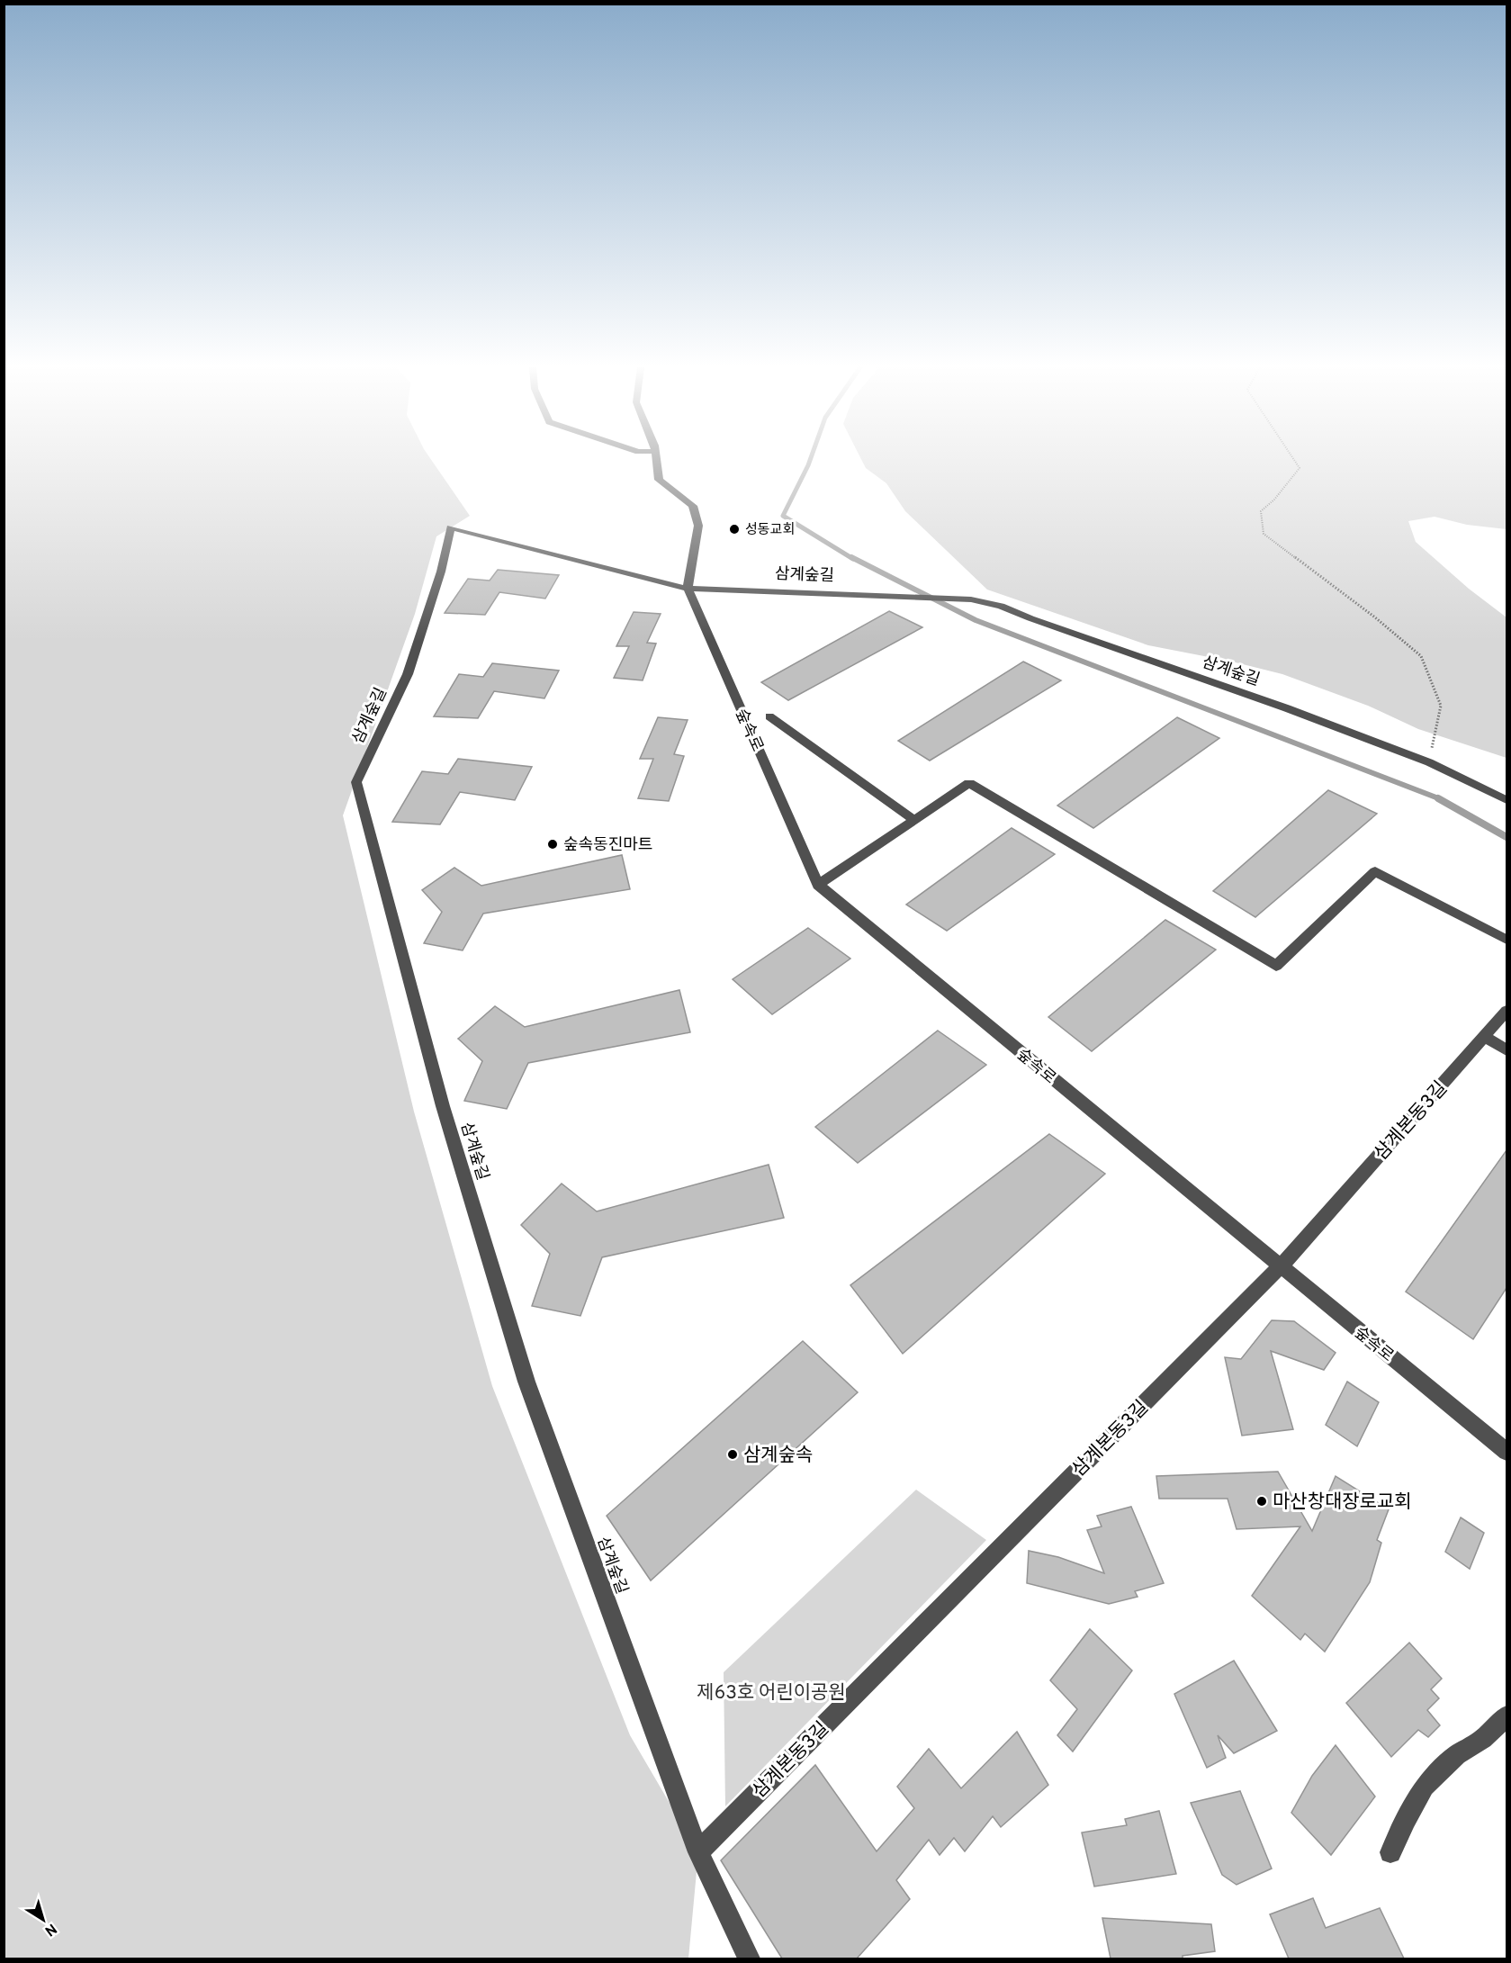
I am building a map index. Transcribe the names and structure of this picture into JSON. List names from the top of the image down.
{
  "streets": {
    "street": ["삼계숲길", "숲속로", "삼계본동3길"]
  },
  "crossings": [
    ["삼계숲길", "숲속로"],
    ["삼계숲길", "삼계본동3길"],
    ["숲속로", "삼계본동3길"]
  ],
  "parks": ["제63호 어린이공원"],
  "places": [
    "성동교회",
    "숲속동진마트",
    "삼계숲속",
    "마산창대장로교회"
  ],
  "north": "bottom right"
}
